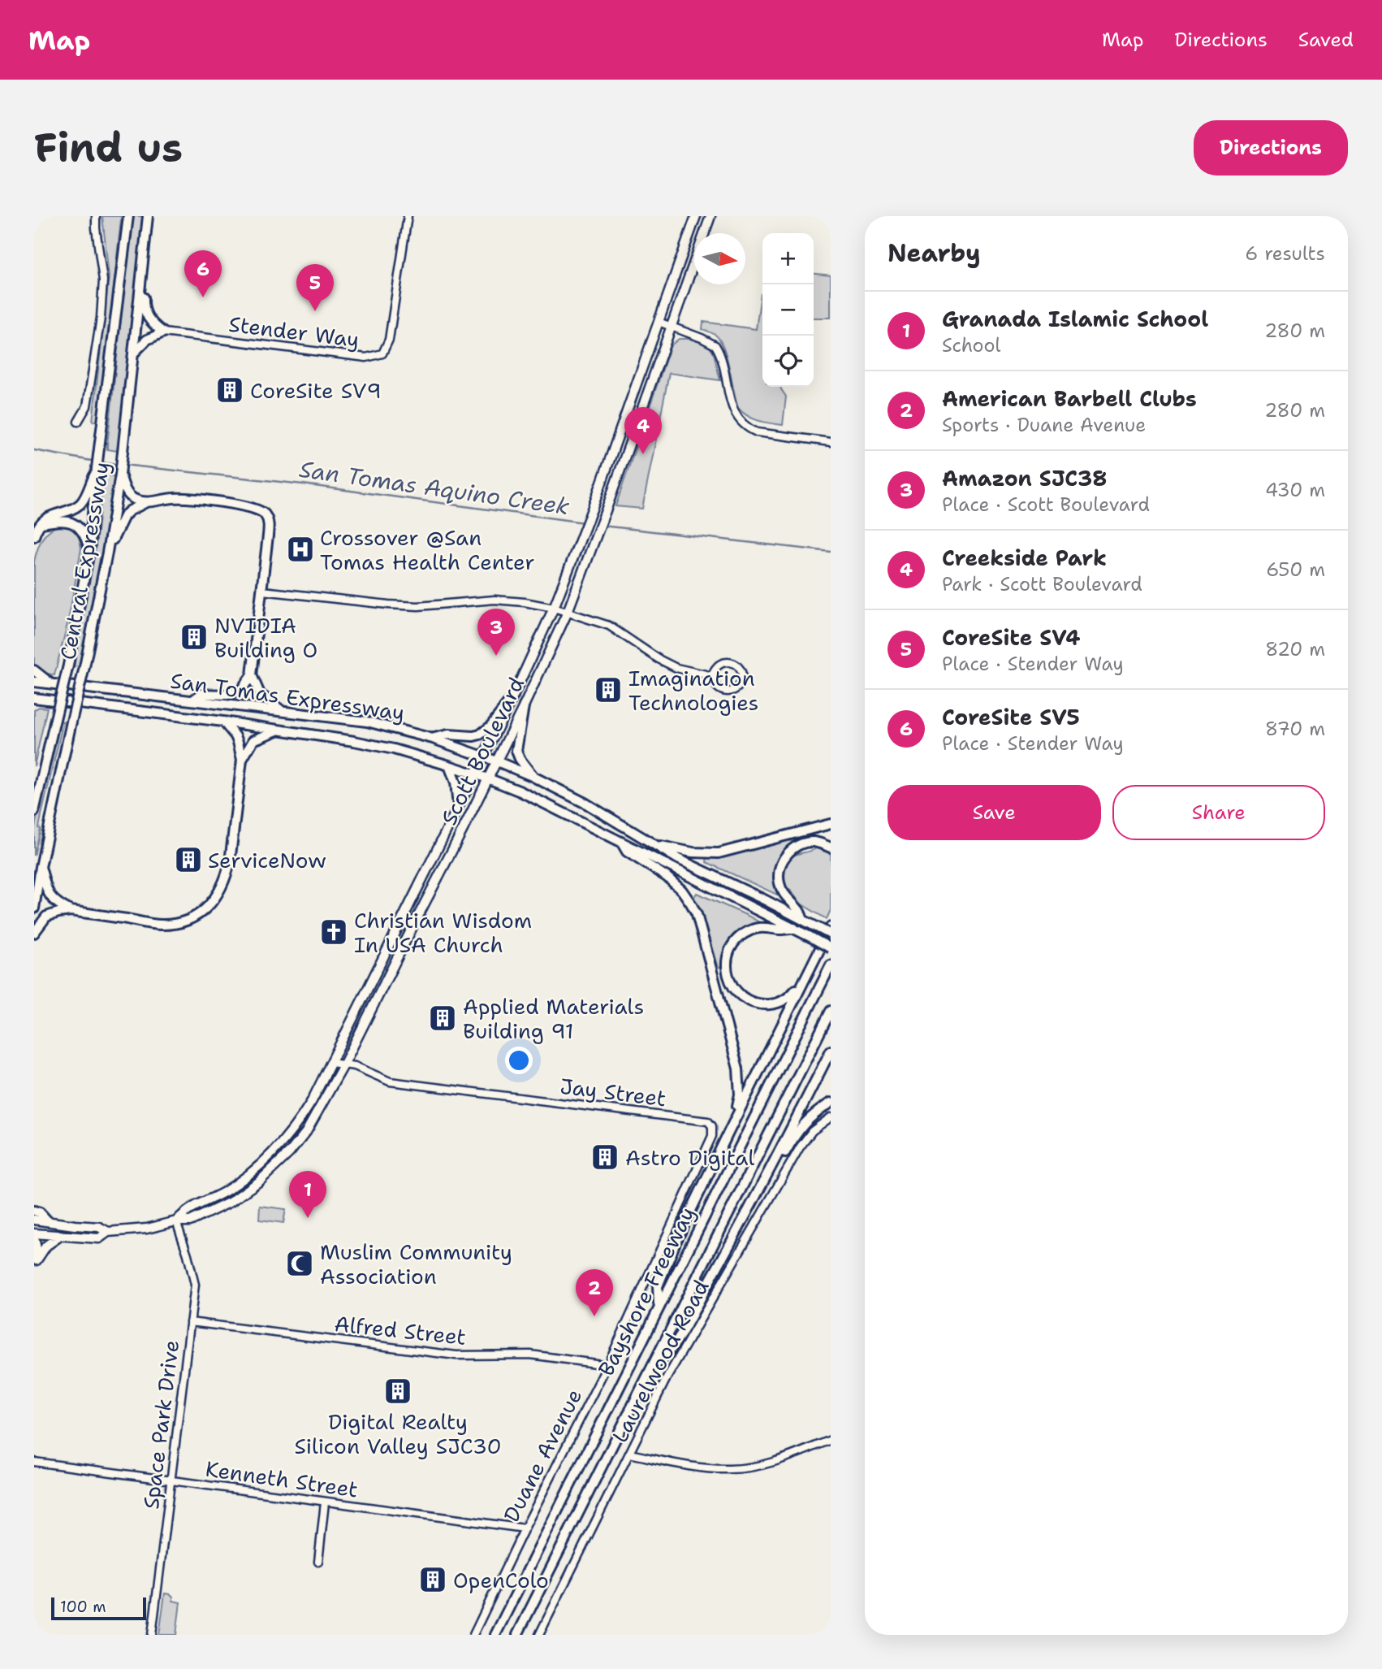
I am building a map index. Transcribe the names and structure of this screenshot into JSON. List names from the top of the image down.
{
  "streets": {
    "highway": ["Central Expressway", "San Tomas Expressway", "Bayshore Freeway"],
    "main road": ["Scott Boulevard"],
    "street": [
      "Stender Way",
      "Jay Street",
      "Alfred Street",
      "Laurelwood Road",
      "Space Park Drive",
      "Duane Avenue",
      "Kenneth Street"
    ]
  },
  "crossings": [
    ["San Tomas Expressway", "Scott Boulevard"],
    ["Scott Boulevard", "Jay Street"],
    ["Scott Boulevard", "Space Park Drive"],
    ["Jay Street", "Duane Avenue"],
    ["Alfred Street", "Space Park Drive"],
    ["Alfred Street", "Duane Avenue"],
    ["Space Park Drive", "Kenneth Street"],
    ["Duane Avenue", "Kenneth Street"]
  ],
  "water": ["San Tomas Aquino Creek"],
  "places": {
    "building": [
      "CoreSite SV9",
      "NVIDIA Building O",
      "Imagination Technologies",
      "ServiceNow",
      "Applied Materials Building 91",
      "Astro Digital",
      "Digital Realty Silicon Valley SJC30",
      "OpenColo"
    ],
    "hospital": ["Crossover @San Tomas Health Center"],
    "church": ["Christian Wisdom In USA Church"],
    "mosque": ["Muslim Community Association"]
  },
  "scale_bar": "100 m",
  "north": "right",
  "page": {
    "header": "Map",
    "nav": ["Map", "Directions", "Saved"],
    "buttons": [
      "Directions",
      ["Save", "Share"]
    ],
    "title": "Find us",
    "heading": ["Nearby", "6 results"],
    "map_buttons": ["+", "−"],
    "pins": [
      "6",
      "5",
      "4",
      "3",
      "1",
      "2"
    ],
    "list": [
      {
        "mark": "1",
        "name": "Granada Islamic School",
        "note": "School",
        "value": "280 m"
      },
      {
        "mark": "2",
        "name": "American Barbell Clubs",
        "note": "Sports · Duane Avenue",
        "value": "280 m"
      },
      {
        "mark": "3",
        "name": "Amazon SJC38",
        "note": "Place · Scott Boulevard",
        "value": "430 m"
      },
      {
        "mark": "4",
        "name": "Creekside Park",
        "note": "Park · Scott Boulevard",
        "value": "650 m"
      },
      {
        "mark": "5",
        "name": "CoreSite SV4",
        "note": "Place · Stender Way",
        "value": "820 m"
      },
      {
        "mark": "6",
        "name": "CoreSite SV5",
        "note": "Place · Stender Way",
        "value": "870 m"
      }
    ],
    "scale": "100 m"
  }
}
